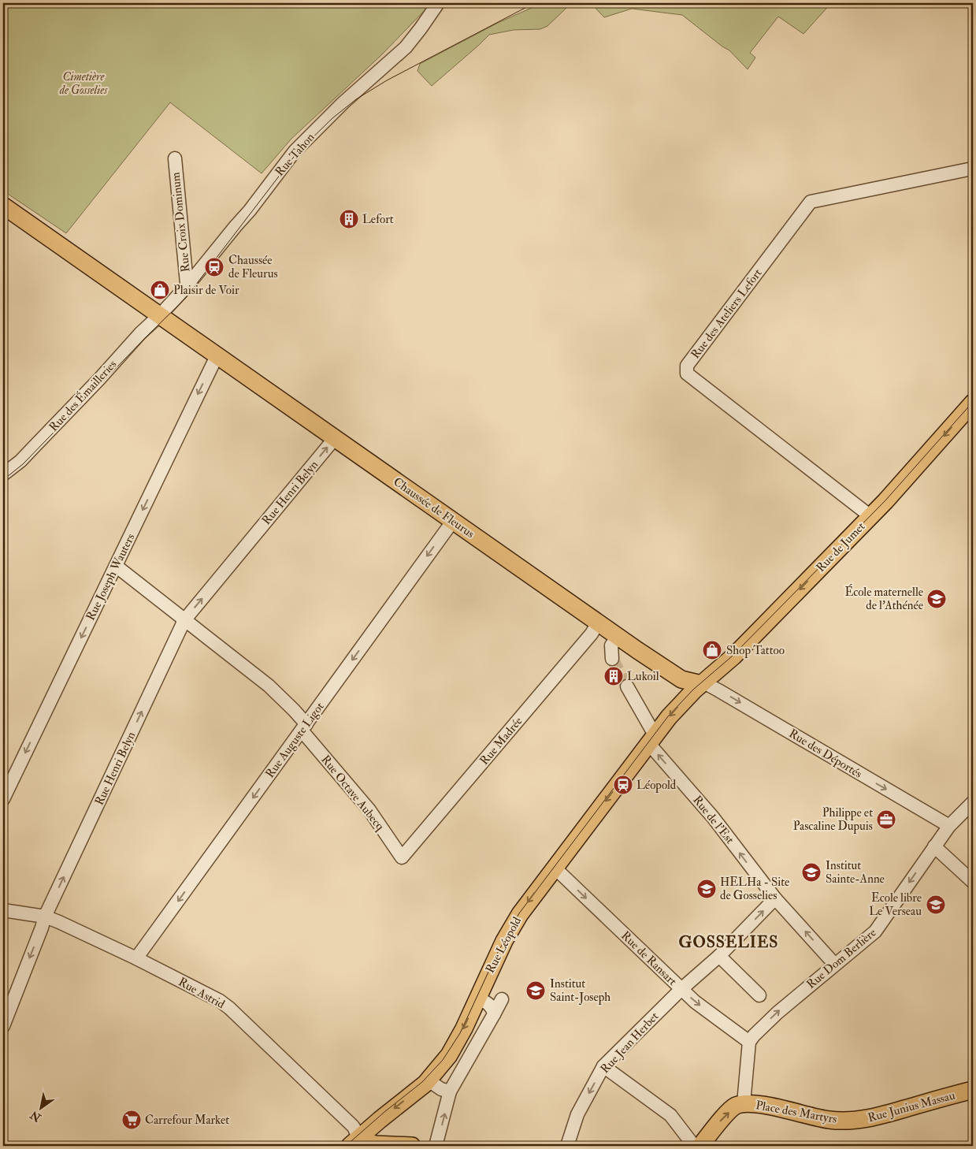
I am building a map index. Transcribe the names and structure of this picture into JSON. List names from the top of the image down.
{
  "streets": {
    "main road": [
      "Chaussée de Fleurus",
      "Rue de Jumet",
      "Rue Léopold",
      "Rue Junius Massau",
      "Place des Martyrs"
    ],
    "street": [
      "Rue Tahon",
      "Rue Croix Dominum",
      "Rue des Ateliers Lefort",
      "Rue des Émailleries",
      "Rue Henri Belyn",
      "Rue Joseph Wauters",
      "Rue Auguste Ligot",
      "Rue Madrée",
      "Rue des Déportés",
      "Rue Octave Aubecq",
      "Rue de l'Est",
      "Rue de Ransart",
      "Rue Dom Berlière",
      "Rue Astrid",
      "Rue Jean Herbet"
    ]
  },
  "crossings": [
    ["Rue Tahon", "Rue Croix Dominum"],
    ["Rue Tahon", "Rue des Émailleries"],
    ["Rue Tahon", "Chaussée de Fleurus"],
    ["Rue des Ateliers Lefort", "Rue de Jumet"],
    ["Rue des Émailleries", "Chaussée de Fleurus"],
    ["Rue Henri Belyn", "Chaussée de Fleurus"],
    ["Rue Henri Belyn", "Rue Astrid"],
    ["Chaussée de Fleurus", "Rue de Jumet"],
    ["Chaussée de Fleurus", "Rue Joseph Wauters"],
    ["Chaussée de Fleurus", "Rue Auguste Ligot"],
    ["Chaussée de Fleurus", "Rue Madrée"],
    ["Chaussée de Fleurus", "Rue des Déportés"],
    ["Rue de Jumet", "Rue des Déportés"],
    ["Rue de Jumet", "Rue de l'Est"],
    ["Rue de Jumet", "Rue Léopold"],
    ["Rue Auguste Ligot", "Rue Octave Aubecq"],
    ["Rue Auguste Ligot", "Rue Astrid"],
    ["Rue Madrée", "Rue Octave Aubecq"],
    ["Rue des Déportés", "Rue Dom Berlière"],
    ["Rue de l'Est", "Rue Léopold"],
    ["Rue de l'Est", "Rue Dom Berlière"],
    ["Rue de l'Est", "Rue Jean Herbet"],
    ["Rue Léopold", "Rue de Ransart"],
    ["Rue Léopold", "Rue Astrid"],
    ["Rue de Ransart", "Rue Dom Berlière"],
    ["Rue de Ransart", "Rue Jean Herbet"],
    ["Rue de Ransart", "Place des Martyrs"],
    ["Rue Dom Berlière", "Place des Martyrs"],
    ["Rue Junius Massau", "Place des Martyrs"]
  ],
  "one_way": [
    "Rue de Jumet",
    "Rue Joseph Wauters",
    "Rue Auguste Ligot",
    "Rue des Déportés",
    "Rue de l'Est",
    "Rue Léopold"
  ],
  "districts": ["GOSSELIES"],
  "parks": ["Cimetière de Gosselies"],
  "places": {
    "building": ["Lefort", "Lukoil"],
    "station": ["Chaussée de Fleurus", "Léopold"],
    "shop": ["Plaisir de Voir", "Shop Tattoo"],
    "school or university": [
      "École maternelle de l'Athénée",
      "Institut Sainte-Anne",
      "HELHa - Site de Gosselies",
      "Ecole libre Le Verseau",
      "Institut Saint-Joseph"
    ],
    "office": ["Philippe et Pascaline Dupuis"],
    "supermarket": ["Carrefour Market"]
  },
  "north": "bottom left"
}
